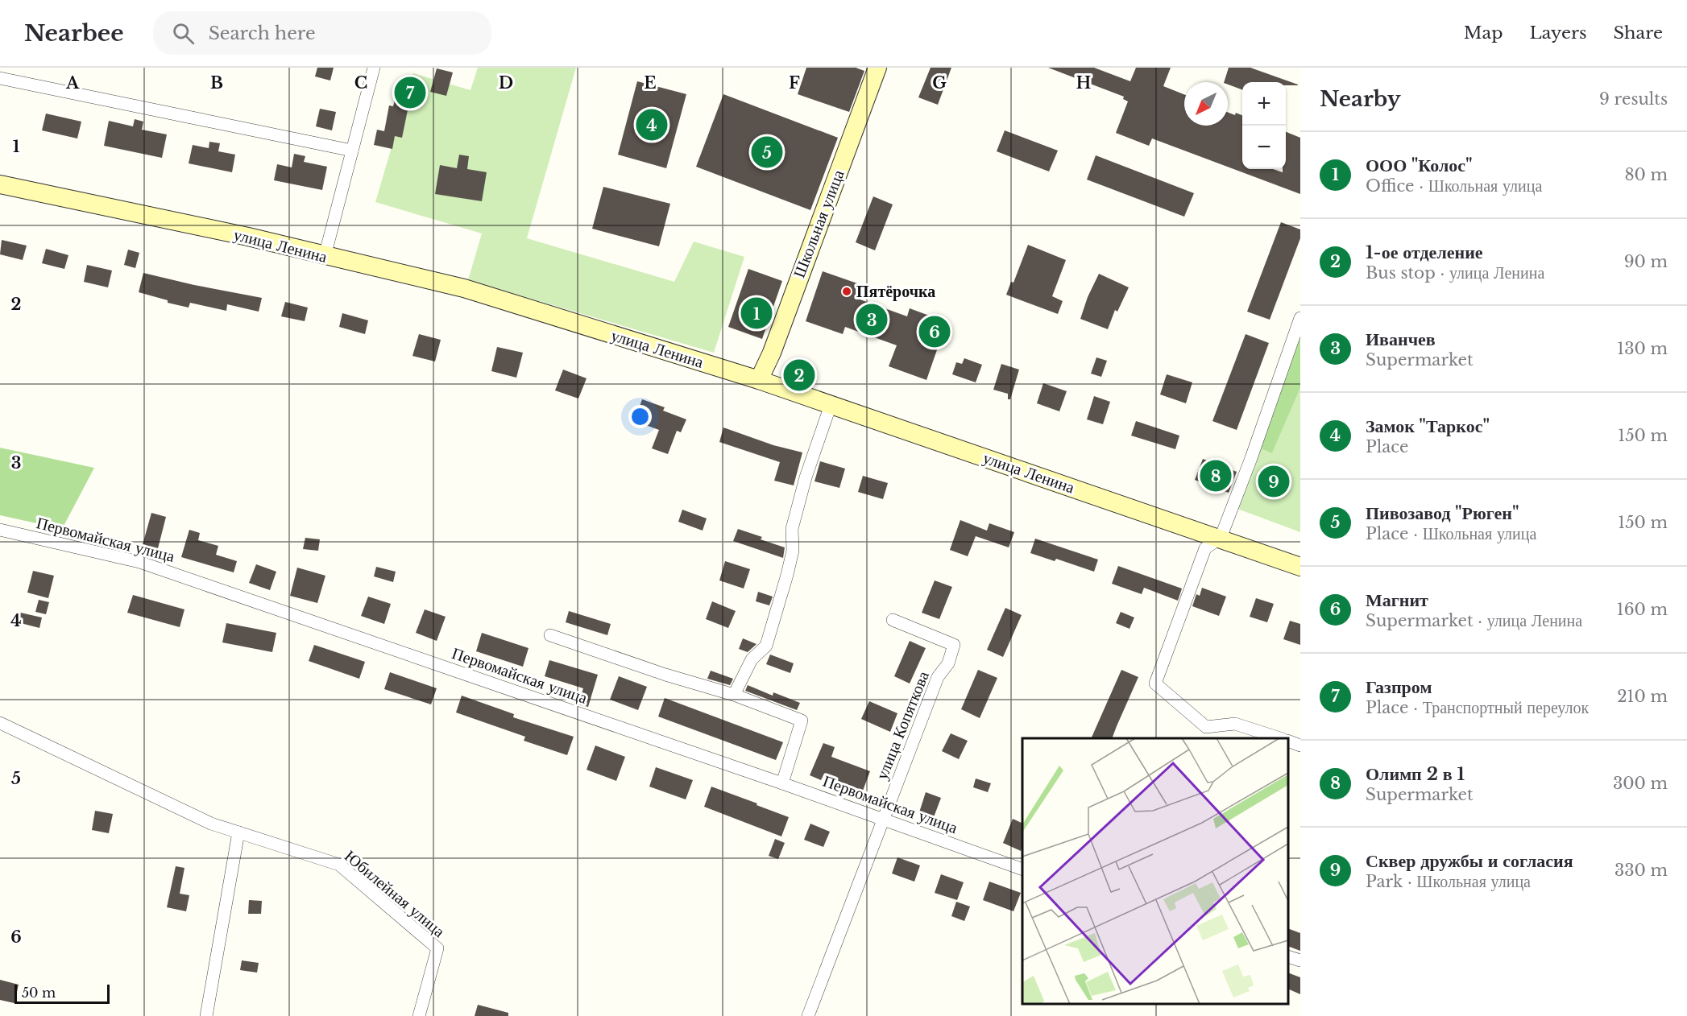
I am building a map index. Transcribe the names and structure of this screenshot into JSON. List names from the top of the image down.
{
  "streets": {
    "main road": ["Школьная улица", "улица Ленина"],
    "street": ["Первомайская улица", "улица Копяткова", "Юбилейная улица"]
  },
  "crossings": [
    ["Школьная улица", "улица Ленина"],
    ["Первомайская улица", "улица Копяткова"]
  ],
  "places": ["Пятёрочка"],
  "scale_bar": "50 m",
  "north": "bottom left",
  "page": {
    "header": "Nearbee",
    "search": "Search here",
    "nav": ["Map", "Layers", "Share"],
    "heading": ["Nearby", "9 results"],
    "pins": [
      "7",
      "4",
      "5",
      "1",
      "3",
      "6",
      "2",
      "8",
      "9"
    ],
    "map_buttons": ["+", "−"],
    "list": [
      {
        "mark": "1",
        "name": "ООО \"Колос\"",
        "note": "Office · Школьная улица",
        "value": "80 m"
      },
      {
        "mark": "2",
        "name": "1-ое отделение",
        "note": "Bus stop · улица Ленина",
        "value": "90 m"
      },
      {
        "mark": "3",
        "name": "Иванчев",
        "note": "Supermarket",
        "value": "130 m"
      },
      {
        "mark": "4",
        "name": "Замок \"Таркос\"",
        "note": "Place",
        "value": "150 m"
      },
      {
        "mark": "5",
        "name": "Пивозавод \"Рюген\"",
        "note": "Place · Школьная улица",
        "value": "150 m"
      },
      {
        "mark": "6",
        "name": "Магнит",
        "note": "Supermarket · улица Ленина",
        "value": "160 m"
      },
      {
        "mark": "7",
        "name": "Газпром",
        "note": "Place · Транспортный переулок",
        "value": "210 m"
      },
      {
        "mark": "8",
        "name": "Олимп 2 в 1",
        "note": "Supermarket",
        "value": "300 m"
      },
      {
        "mark": "9",
        "name": "Сквер дружбы и согласия",
        "note": "Park · Школьная улица",
        "value": "330 m"
      }
    ],
    "scale": "50 m"
  },
  "grid": {
    "columns": [
      "A",
      "B",
      "C",
      "D",
      "E",
      "F",
      "G",
      "H"
    ],
    "rows": [
      "1",
      "2",
      "3",
      "4",
      "5",
      "6"
    ]
  }
}
